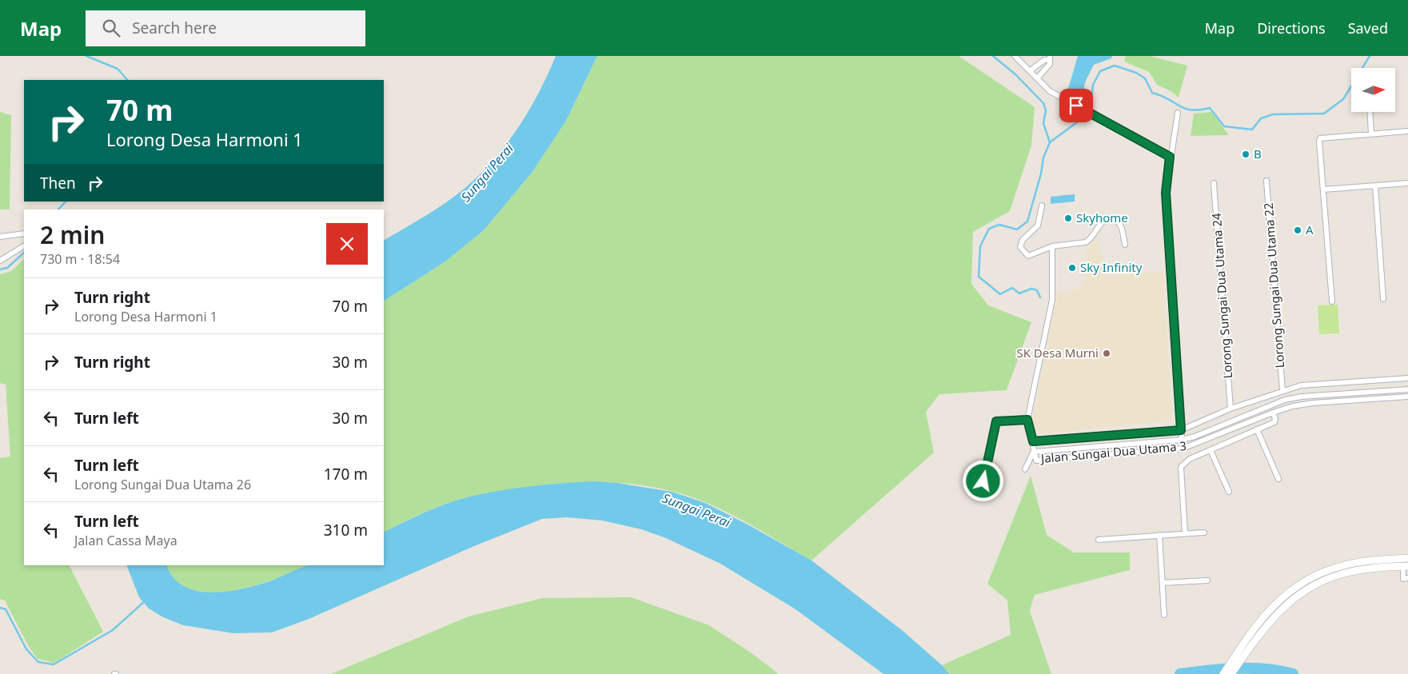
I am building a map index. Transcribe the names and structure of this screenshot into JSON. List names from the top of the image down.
{
  "streets": {
    "street": ["Lorong Sungai Dua Utama 22", "Lorong Sungai Dua Utama 24", "Jalan Sungai Dua Utama 3"]
  },
  "water": ["Sungai Perai"],
  "places": [
    "B",
    "Skyhome",
    "A",
    "Sky Infinity",
    "SK Desa Murni"
  ],
  "north": "right",
  "page": {
    "header": "Map",
    "search": "Search here",
    "nav": ["Map", "Directions", "Saved"],
    "turn": ["70 m", "Lorong Desa Harmoni 1"],
    "then": "Then",
    "heading": ["2 min", "730 m · 18:54"],
    "list": [
      {
        "name": "Turn right",
        "note": "Lorong Desa Harmoni 1",
        "value": "70 m"
      },
      {
        "name": "Turn right",
        "value": "30 m"
      },
      {
        "name": "Turn left",
        "value": "30 m"
      },
      {
        "name": "Turn left",
        "note": "Lorong Sungai Dua Utama 26",
        "value": "170 m"
      },
      {
        "name": "Turn left",
        "note": "Jalan Cassa Maya",
        "value": "310 m"
      }
    ]
  }
}
